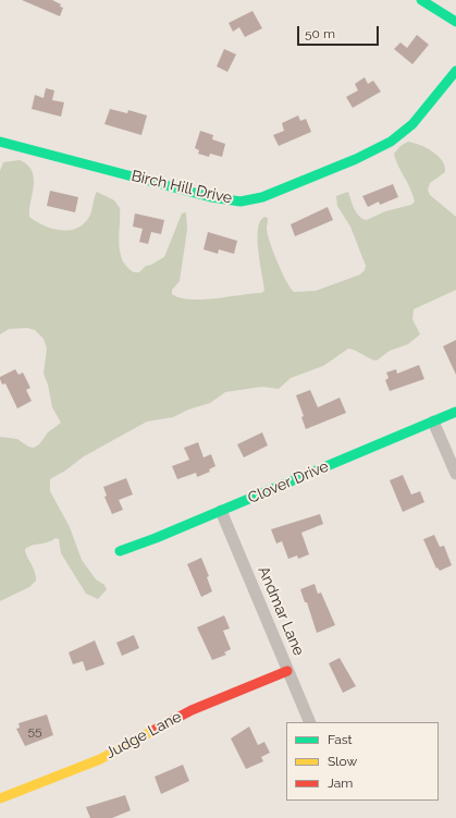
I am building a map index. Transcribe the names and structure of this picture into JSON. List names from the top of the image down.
{
  "streets": {
    "street": [
      "Birch Hill Drive",
      "Clover Drive",
      "Andmar Lane",
      "Judge Lane"
    ]
  },
  "crossings": [
    ["Clover Drive", "Andmar Lane"],
    ["Andmar Lane", "Judge Lane"]
  ],
  "house_numbers": ["55"],
  "legend": ["Fast", "Slow", "Jam"],
  "scale_bar": "50 m"
}
